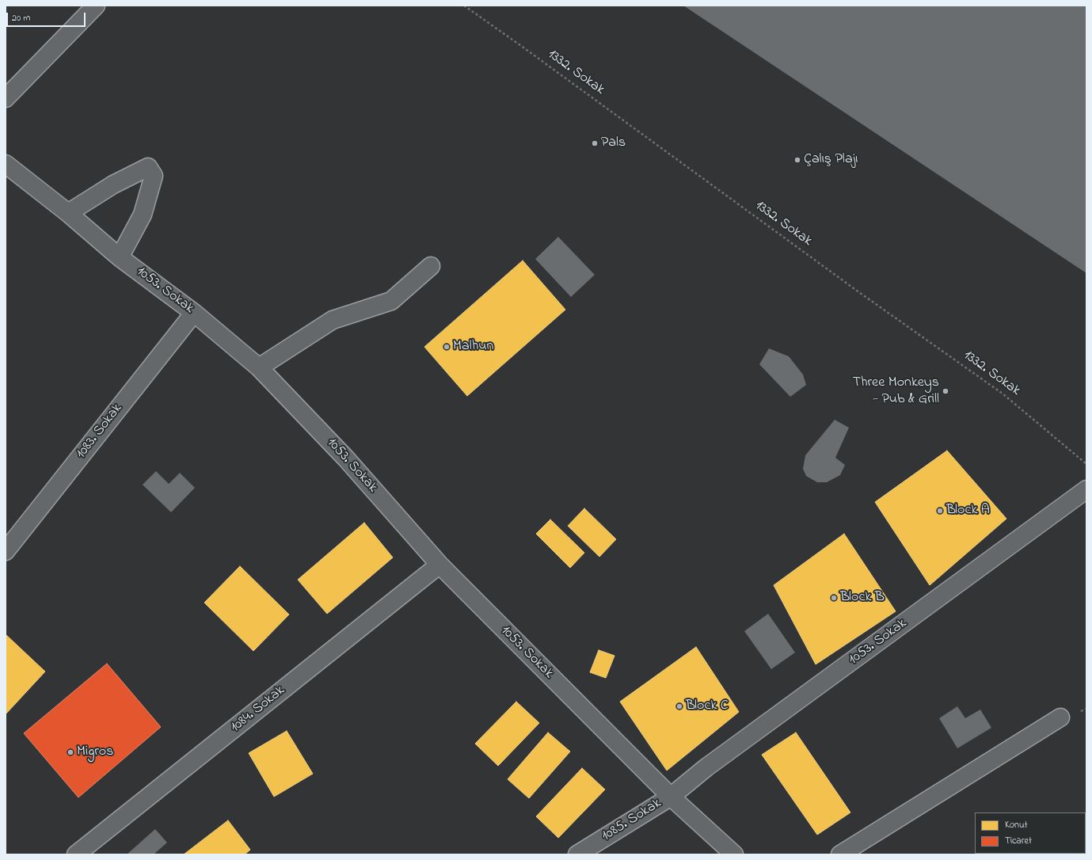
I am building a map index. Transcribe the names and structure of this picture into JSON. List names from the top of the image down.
{
  "streets": {
    "street": [
      "1053. Sokak",
      "1083. Sokak",
      "1084. Sokak",
      "1085. Sokak"
    ],
    "path": ["1332. Sokak"]
  },
  "crossings": [
    ["1053. Sokak", "1083. Sokak"],
    ["1053. Sokak", "1084. Sokak"],
    ["1053. Sokak", "1085. Sokak"]
  ],
  "places": [
    "Pals",
    "Çalış Plajı",
    "Malhun",
    "Three Monkeys - Pub & Grill",
    "Block A",
    "Block B",
    "Block C",
    "Migros"
  ],
  "legend": ["Konut", "Ticaret"],
  "scale_bar": "20 m"
}
